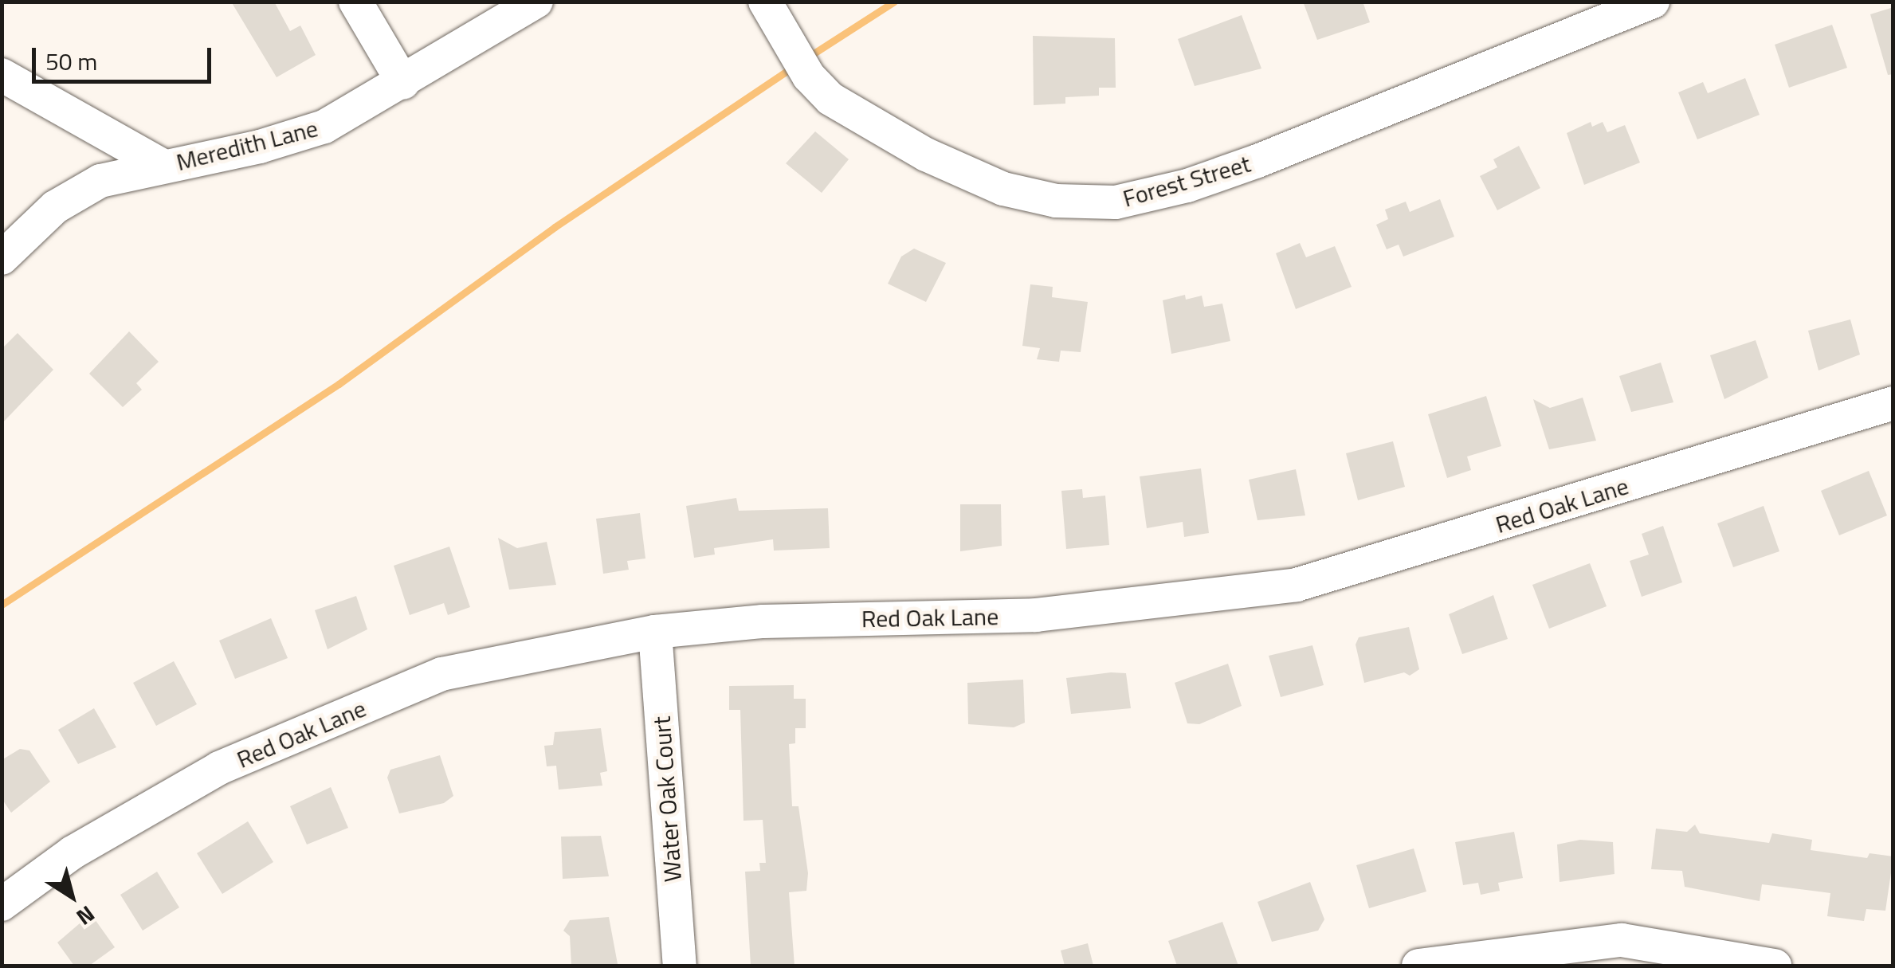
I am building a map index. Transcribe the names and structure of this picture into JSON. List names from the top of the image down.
{
  "streets": {
    "street": [
      "Meredith Lane",
      "Forest Street",
      "Red Oak Lane",
      "Water Oak Court"
    ]
  },
  "crossings": [
    ["Red Oak Lane", "Water Oak Court"]
  ],
  "scale_bar": "50 m",
  "north": "bottom right"
}
